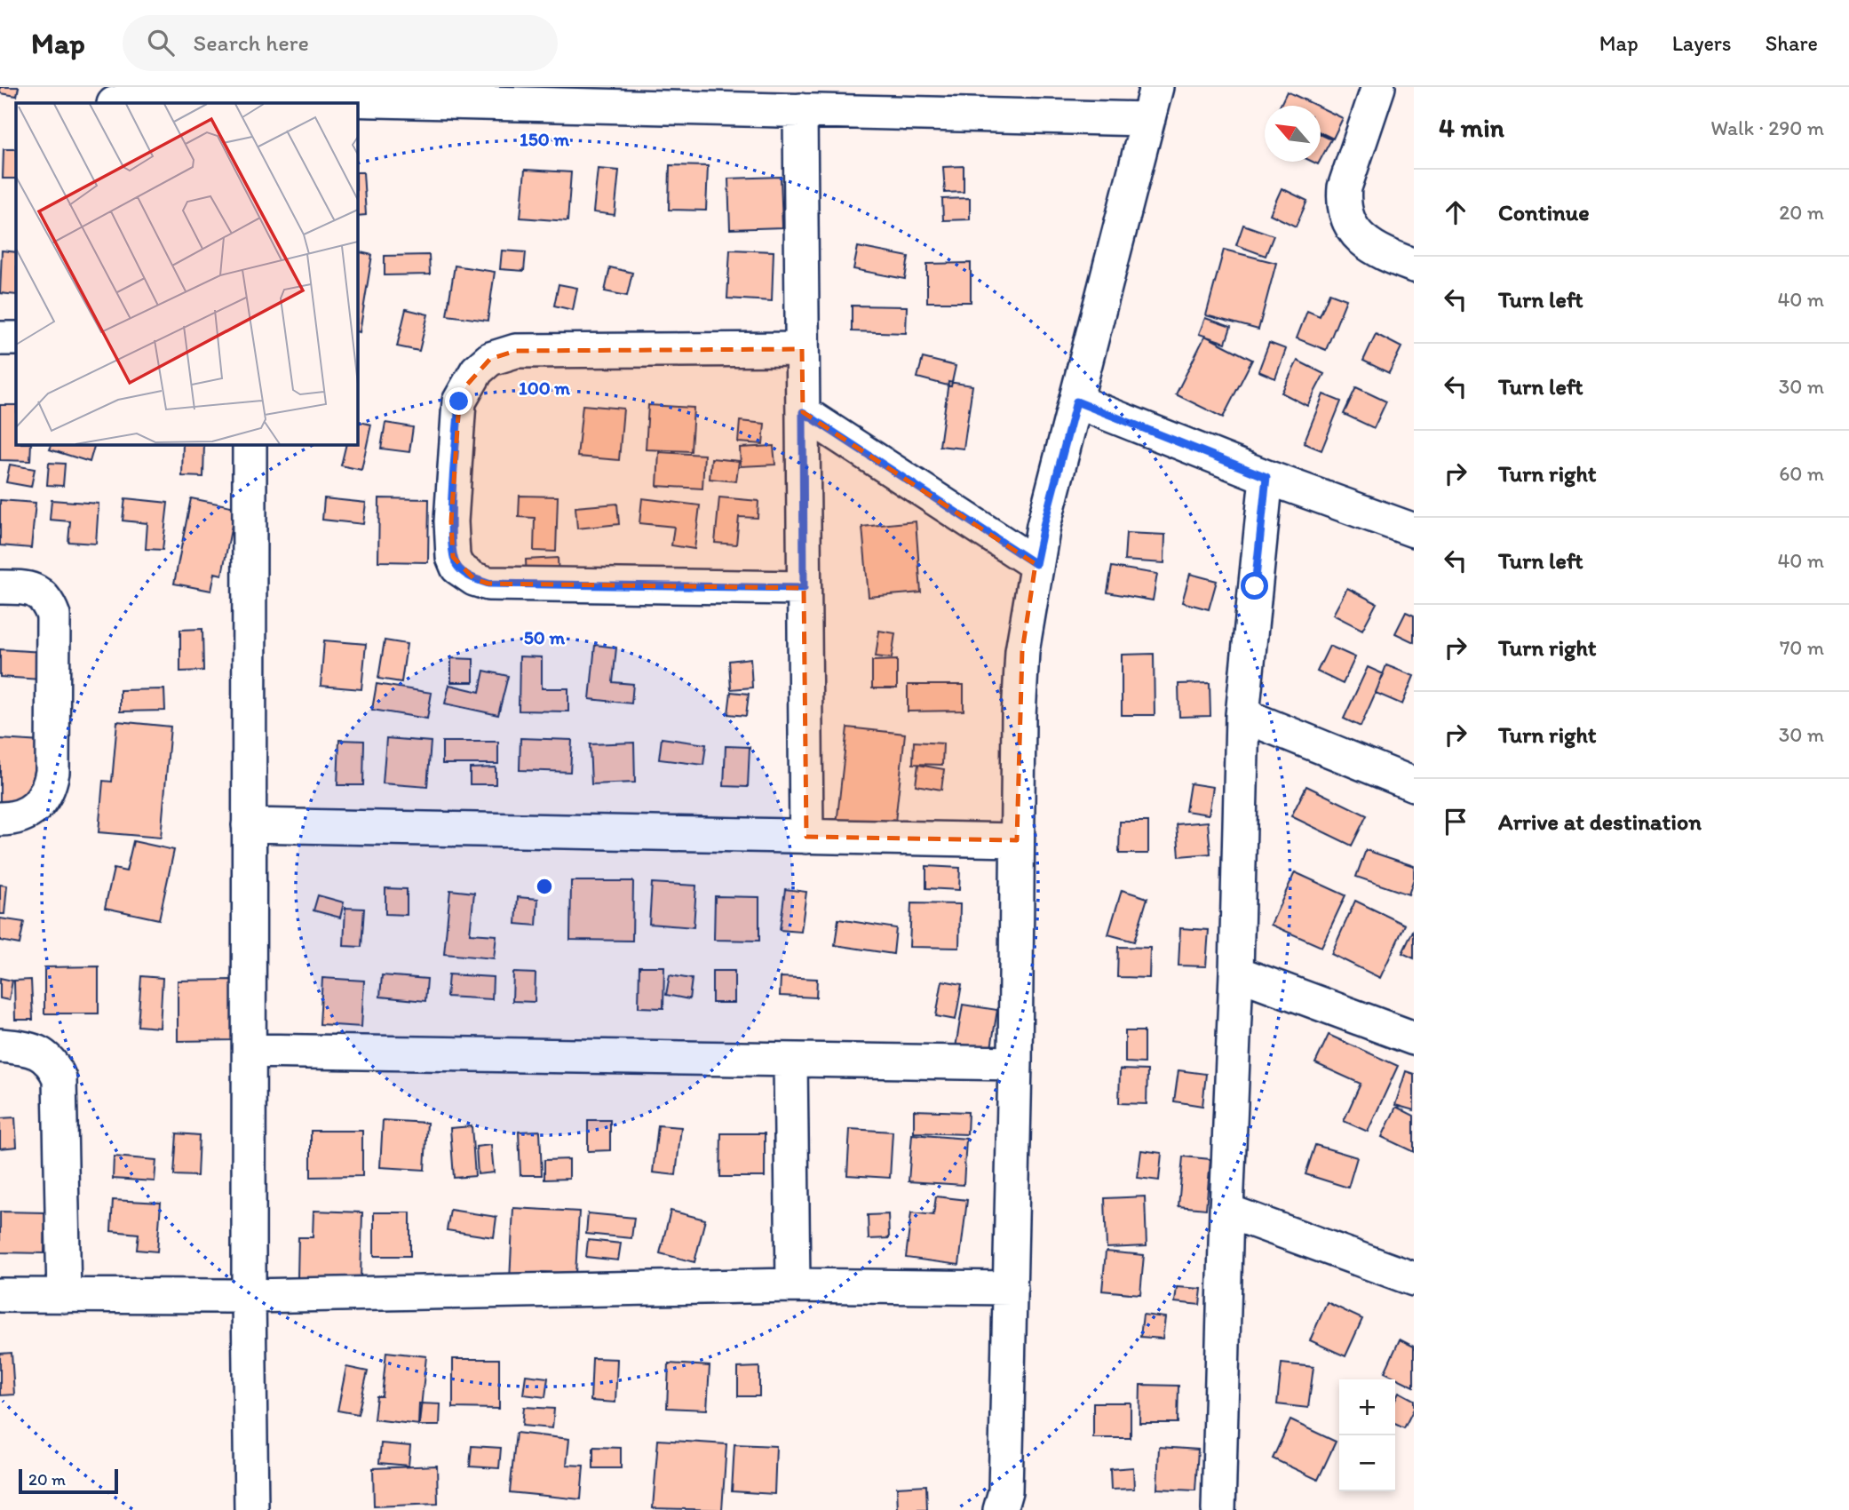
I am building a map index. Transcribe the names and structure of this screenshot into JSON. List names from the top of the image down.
{
  "scale_bar": "20 m",
  "north": "top left",
  "page": {
    "header": "Map",
    "search": "Search here",
    "nav": ["Map", "Layers", "Share"],
    "heading": ["4 min", "Walk · 290 m"],
    "list": [
      ["Continue", "20 m"],
      ["Turn left", "40 m"],
      ["Turn left", "30 m"],
      ["Turn right", "60 m"],
      ["Turn left", "40 m"],
      ["Turn right", "70 m"],
      ["Turn right", "30 m"],
      "Arrive at destination"
    ],
    "map_buttons": ["+", "−"],
    "scale": "20 m"
  },
  "rings": ["150 m", "100 m", "50 m"]
}
